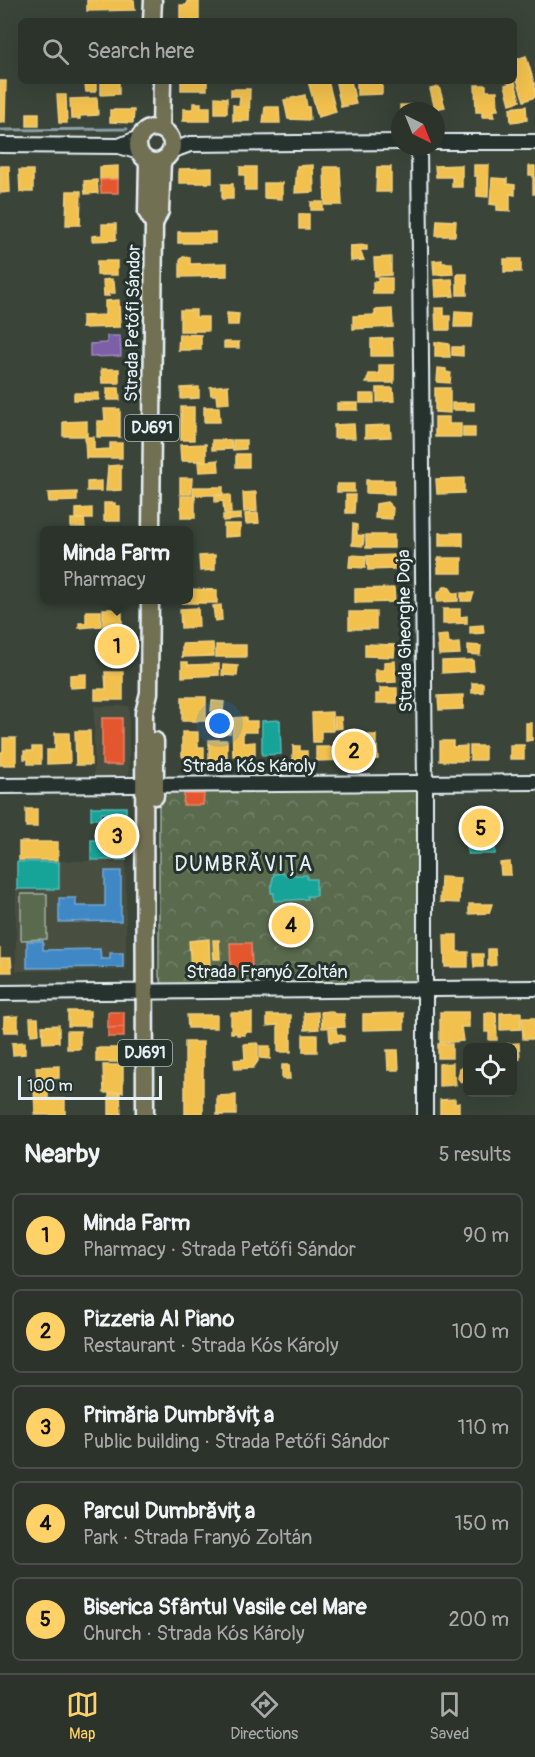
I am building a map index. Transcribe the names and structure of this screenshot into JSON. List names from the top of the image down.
{
  "streets": {
    "main road": ["Strada Petőfi Sándor", "DJ691"],
    "street": ["Strada Gheorghe Doja", "Strada Kós Károly", "Strada Franyó Zoltán"]
  },
  "crossings": [
    ["DJ691", "Strada Kós Károly"],
    ["DJ691", "Strada Franyó Zoltán"],
    ["Strada Gheorghe Doja", "Strada Kós Károly"],
    ["Strada Gheorghe Doja", "Strada Franyó Zoltán"]
  ],
  "districts": ["DUMBRĂVIȚA"],
  "scale_bar": "100 m",
  "north": "bottom right",
  "page": {
    "search": "Search here",
    "popup": ["Minda Farm", "Pharmacy"],
    "pins": [
      "1",
      "2",
      "5",
      "3",
      "4"
    ],
    "scale": "100 m",
    "heading": ["Nearby", "5 results"],
    "list": [
      {
        "mark": "1",
        "name": "Minda Farm",
        "note": "Pharmacy · Strada Petőfi Sándor",
        "value": "90 m"
      },
      {
        "mark": "2",
        "name": "Pizzeria Al Piano",
        "note": "Restaurant · Strada Kós Károly",
        "value": "100 m"
      },
      {
        "mark": "3",
        "name": "Primăria Dumbrăvița",
        "note": "Public building · Strada Petőfi Sándor",
        "value": "110 m"
      },
      {
        "mark": "4",
        "name": "Parcul Dumbrăvița",
        "note": "Park · Strada Franyó Zoltán",
        "value": "150 m"
      },
      {
        "mark": "5",
        "name": "Biserica Sfântul Vasile cel Mare",
        "note": "Church · Strada Kós Károly",
        "value": "200 m"
      }
    ],
    "nav": ["Map", "Directions", "Saved"]
  }
}
